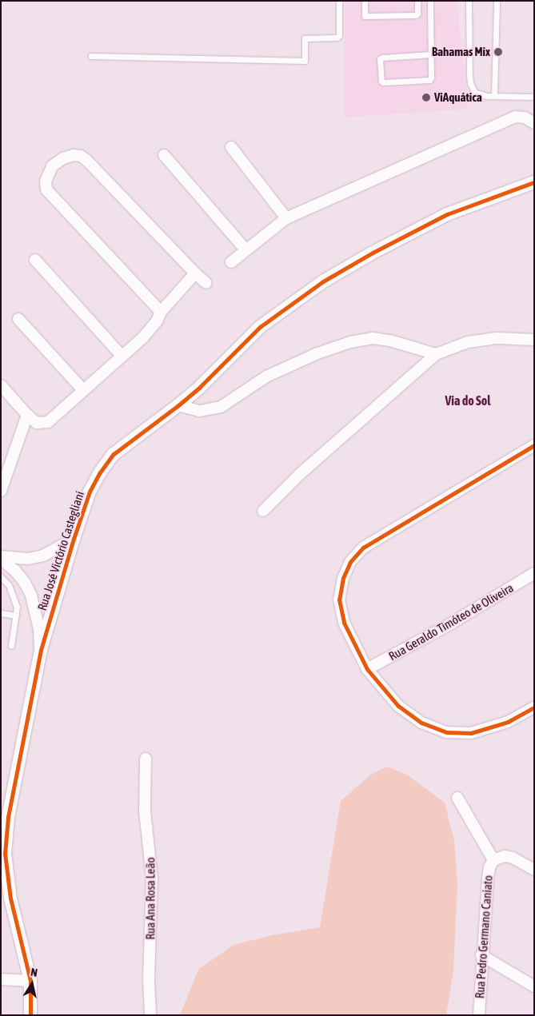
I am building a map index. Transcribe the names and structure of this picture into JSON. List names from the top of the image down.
{
  "streets": {
    "street": [
      "Rua José Victório Castegliani",
      "Rua Geraldo Timóteo de Oliveira",
      "Rua Ana Rosa Leão",
      "Rua Pedro Germano Caniato"
    ]
  },
  "districts": ["Via do Sol"],
  "places": ["Bahamas Mix", "ViAquática"],
  "north": "top"
}
